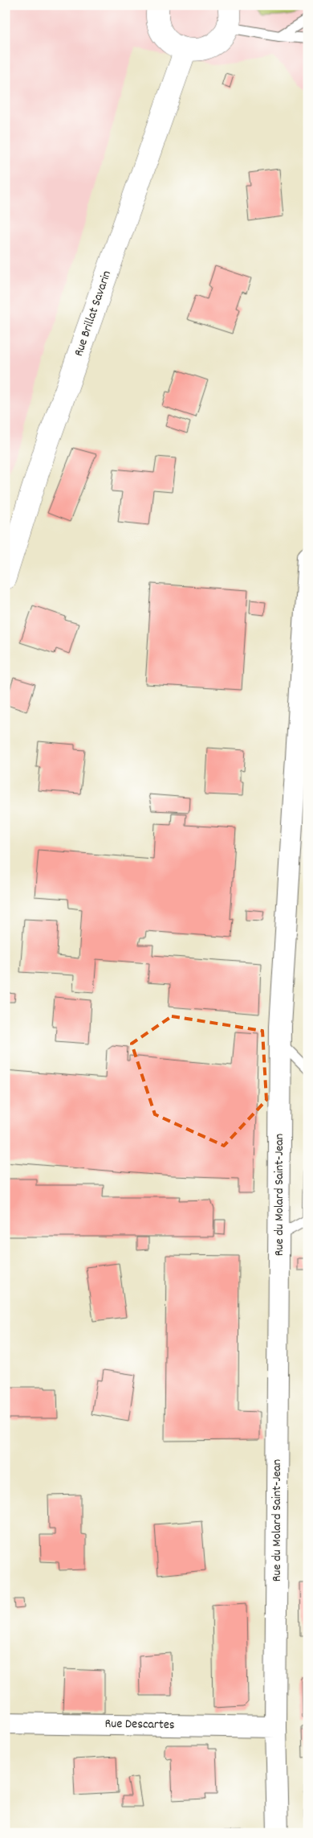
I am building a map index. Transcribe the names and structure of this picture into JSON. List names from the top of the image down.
{
  "streets": {
    "main road": ["Rue Brillat Savarin"],
    "street": ["Rue du Molard Saint-Jean", "Rue Descartes"]
  },
  "crossings": [
    ["Rue du Molard Saint-Jean", "Rue Descartes"]
  ]
}
